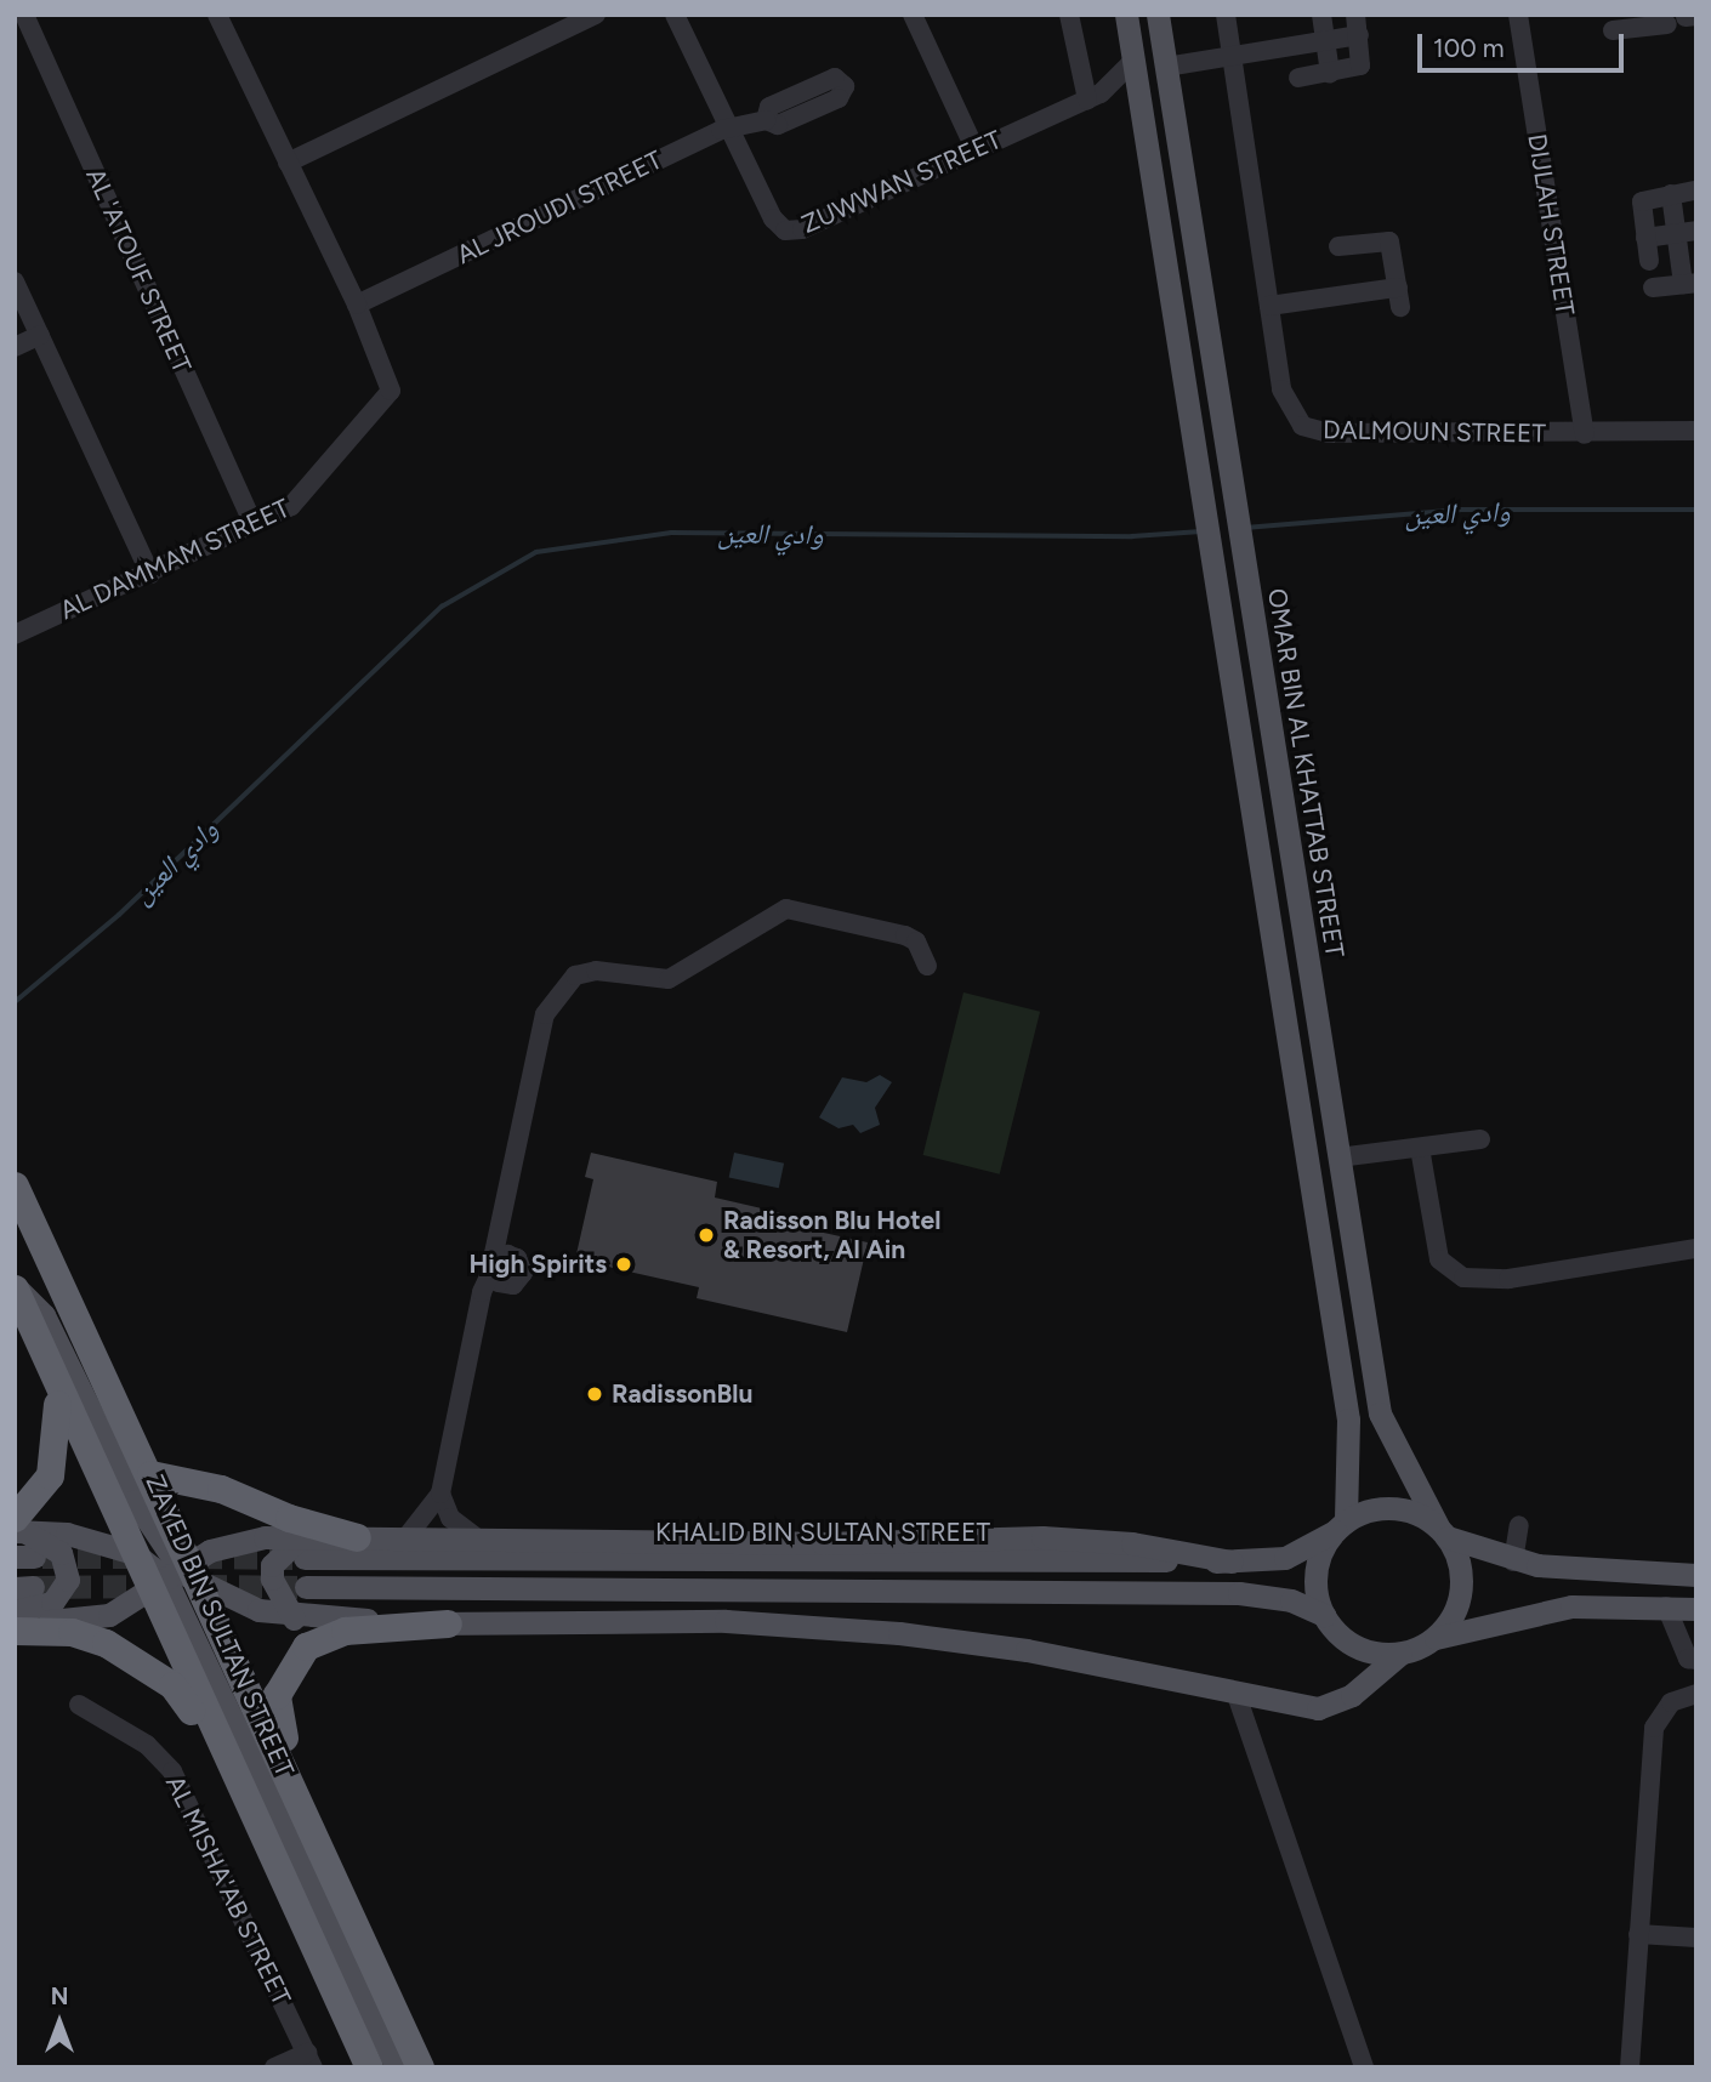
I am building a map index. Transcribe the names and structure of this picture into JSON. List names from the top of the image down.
{
  "streets": {
    "highway": ["ZAYED BIN SULTAN STREET"],
    "main road": ["OMAR BIN AL KHATTAB STREET", "KHALID BIN SULTAN STREET"],
    "street": [
      "ZUWWAN STREET",
      "AL JROUDI STREET",
      "DIJLAH STREET",
      "AL 'ATOUF STREET",
      "DALMOUN STREET",
      "AL DAMMAM STREET",
      "AL MISHA'AB STREET"
    ]
  },
  "crossings": [
    ["ZUWWAN STREET", "AL JROUDI STREET"],
    ["AL JROUDI STREET", "AL DAMMAM STREET"],
    ["DIJLAH STREET", "DALMOUN STREET"],
    ["AL 'ATOUF STREET", "AL DAMMAM STREET"],
    ["OMAR BIN AL KHATTAB STREET", "KHALID BIN SULTAN STREET"]
  ],
  "water": ["وادي العين"],
  "places": ["Radisson Blu Hotel & Resort, Al Ain", "High Spirits", "RadissonBlu"],
  "scale_bar": "100 m",
  "north": "top"
}
